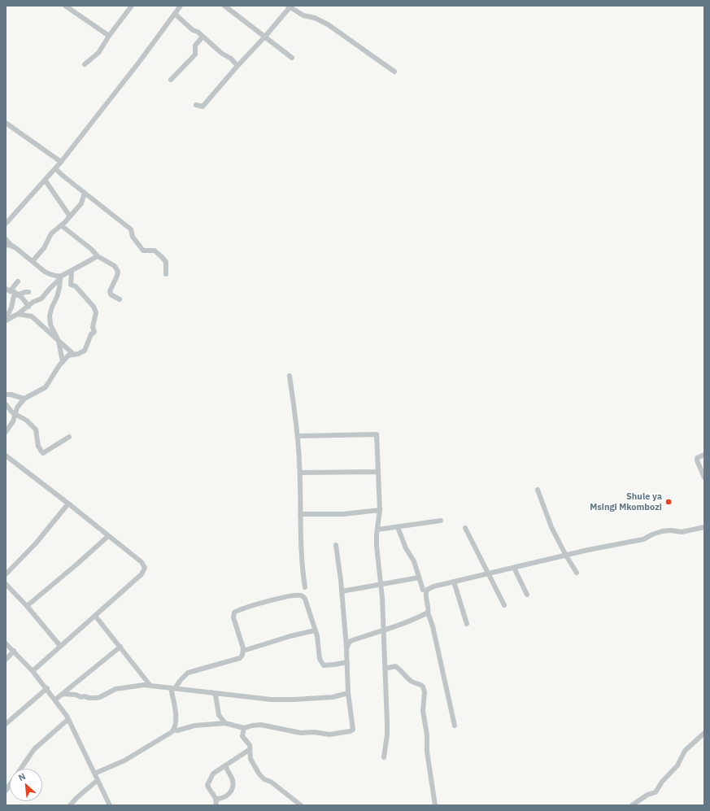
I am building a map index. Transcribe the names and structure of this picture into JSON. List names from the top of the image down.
{
  "places": ["Shule ya Msingi Mkombozi"],
  "north": "top left"
}
